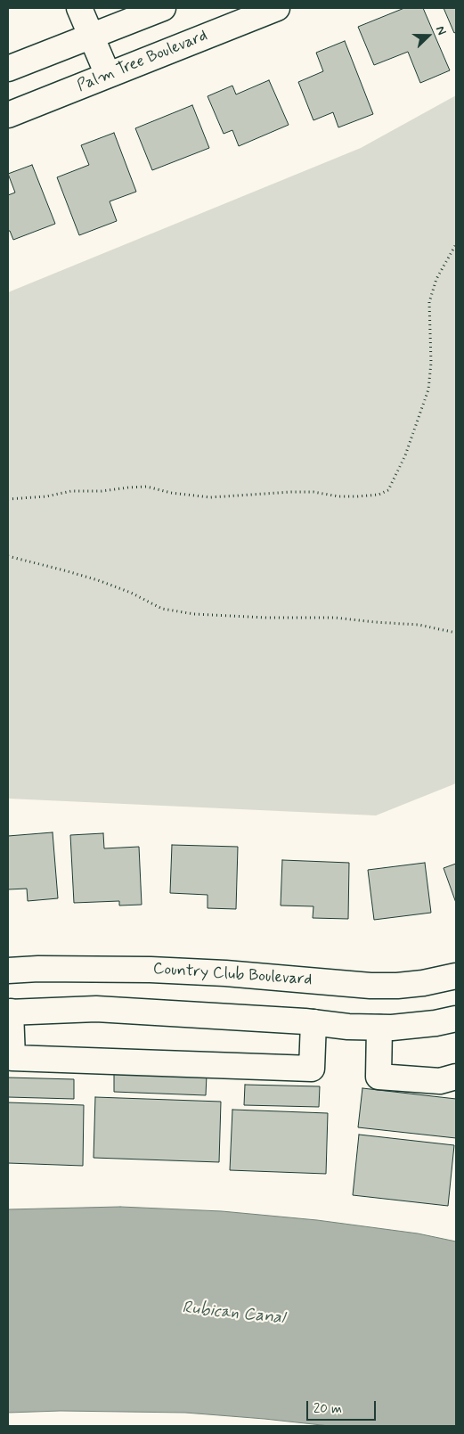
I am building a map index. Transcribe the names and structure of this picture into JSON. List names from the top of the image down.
{
  "streets": {
    "main road": ["Palm Tree Boulevard", "Country Club Boulevard"]
  },
  "water": ["Rubican Canal"],
  "scale_bar": "20 m",
  "north": "right"
}
